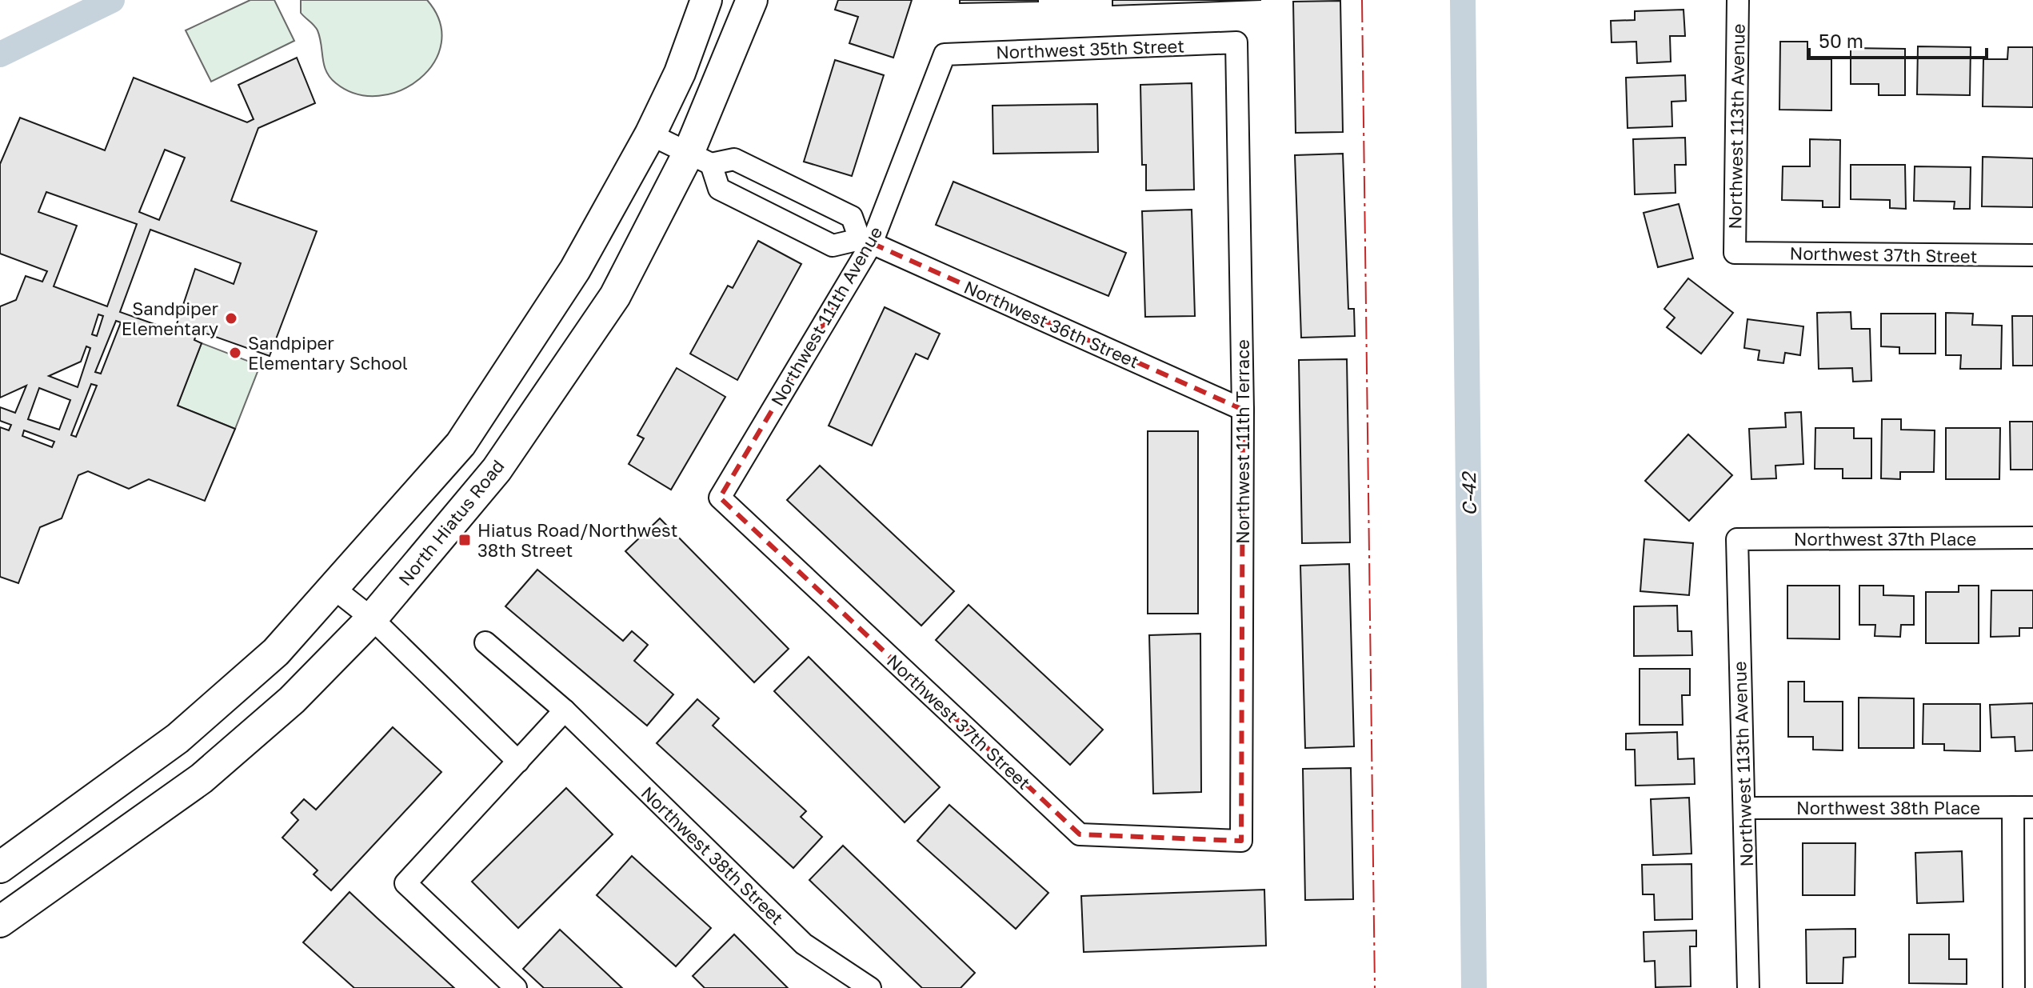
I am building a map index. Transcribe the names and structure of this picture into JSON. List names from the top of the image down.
{
  "streets": {
    "main road": ["North Hiatus Road"],
    "street": [
      "Northwest 35th Street",
      "Northwest 113th Avenue",
      "Northwest 37th Street",
      "Northwest 111th Avenue",
      "Northwest 36th Street",
      "Northwest 111th Terrace",
      "Northwest 37th Place",
      "Northwest 38th Place",
      "Northwest 38th Street"
    ]
  },
  "crossings": [
    ["Northwest 35th Street", "Northwest 111th Avenue"],
    ["Northwest 35th Street", "Northwest 111th Terrace"],
    ["Northwest 113th Avenue", "Northwest 37th Street"],
    ["Northwest 113th Avenue", "Northwest 37th Place"],
    ["Northwest 113th Avenue", "Northwest 38th Place"],
    ["Northwest 37th Street", "Northwest 111th Avenue"],
    ["Northwest 37th Street", "Northwest 111th Terrace"],
    ["Northwest 111th Avenue", "Northwest 36th Street"],
    ["Northwest 36th Street", "Northwest 111th Terrace"]
  ],
  "water": ["C-42"],
  "places": {
    "other": ["Sandpiper Elementary", "Sandpiper Elementary School"],
    "transit": ["Hiatus Road/Northwest 38th Street"]
  },
  "scale_bar": "50 m"
}
